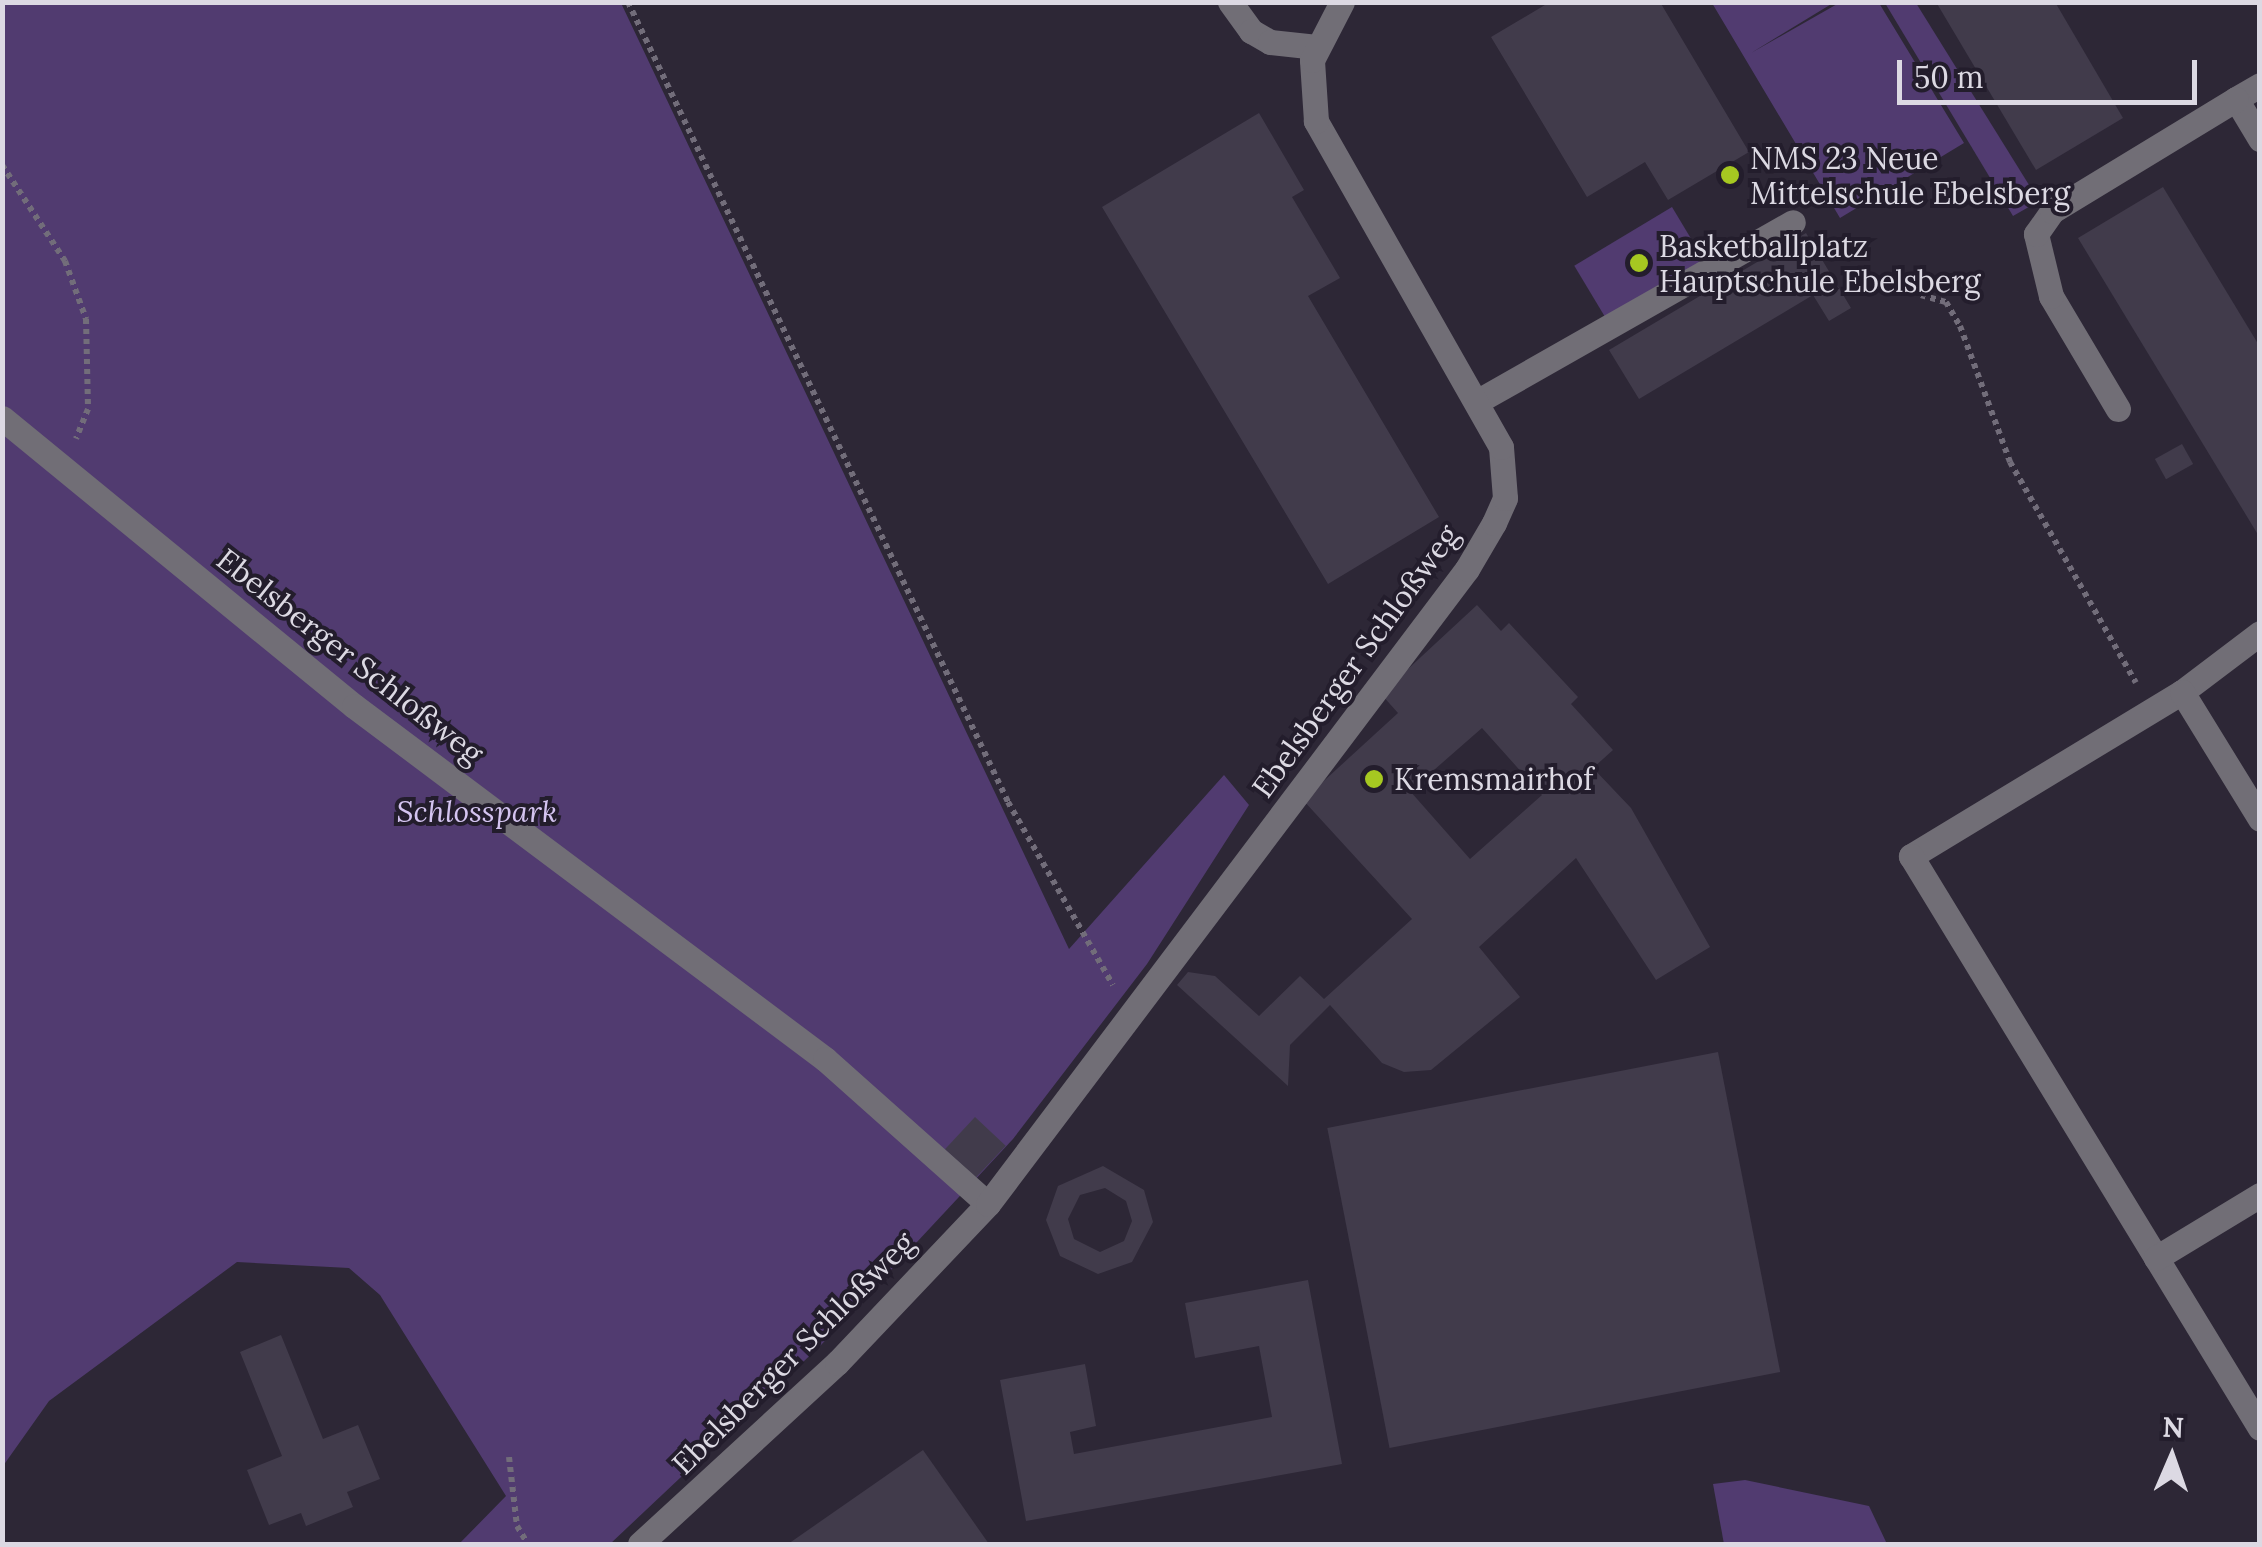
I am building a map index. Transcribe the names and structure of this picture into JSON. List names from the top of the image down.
{
  "streets": {
    "street": ["Ebelsberger Schloßweg"]
  },
  "parks": ["Schlosspark"],
  "places": ["NMS 23 Neue Mittelschule Ebelsberg", "Basketballplatz Hauptschule Ebelsberg", "Kremsmairhof"],
  "scale_bar": "50 m",
  "north": "top"
}
